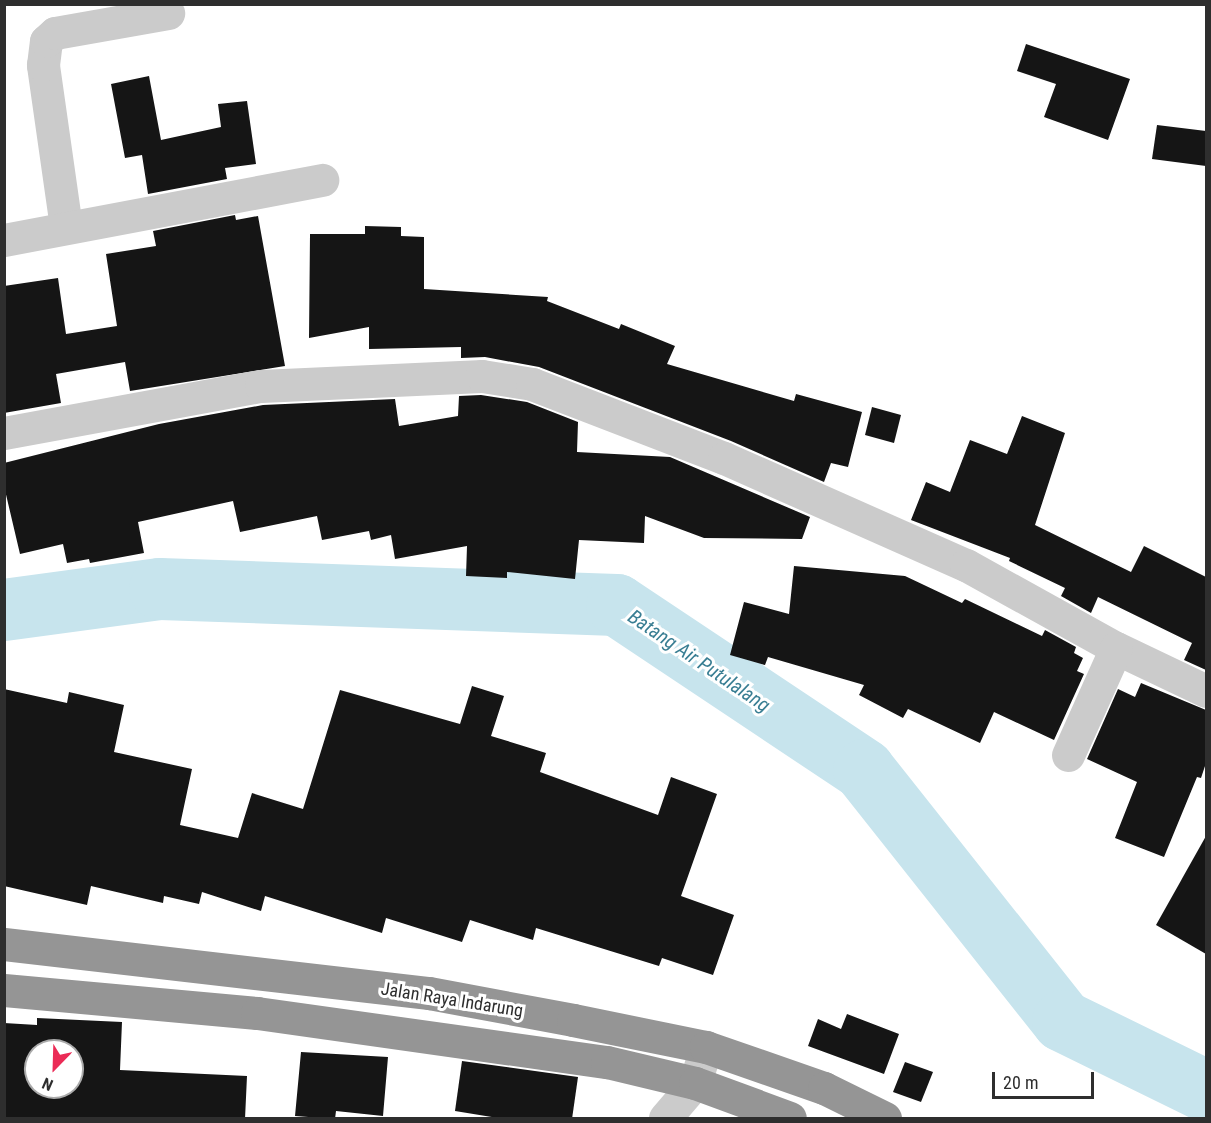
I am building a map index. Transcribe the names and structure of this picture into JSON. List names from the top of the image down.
{
  "streets": {
    "highway": ["Jalan Raya Indarung"]
  },
  "water": ["Batang Air Putulalang"],
  "scale_bar": "20 m",
  "north": "bottom left"
}
